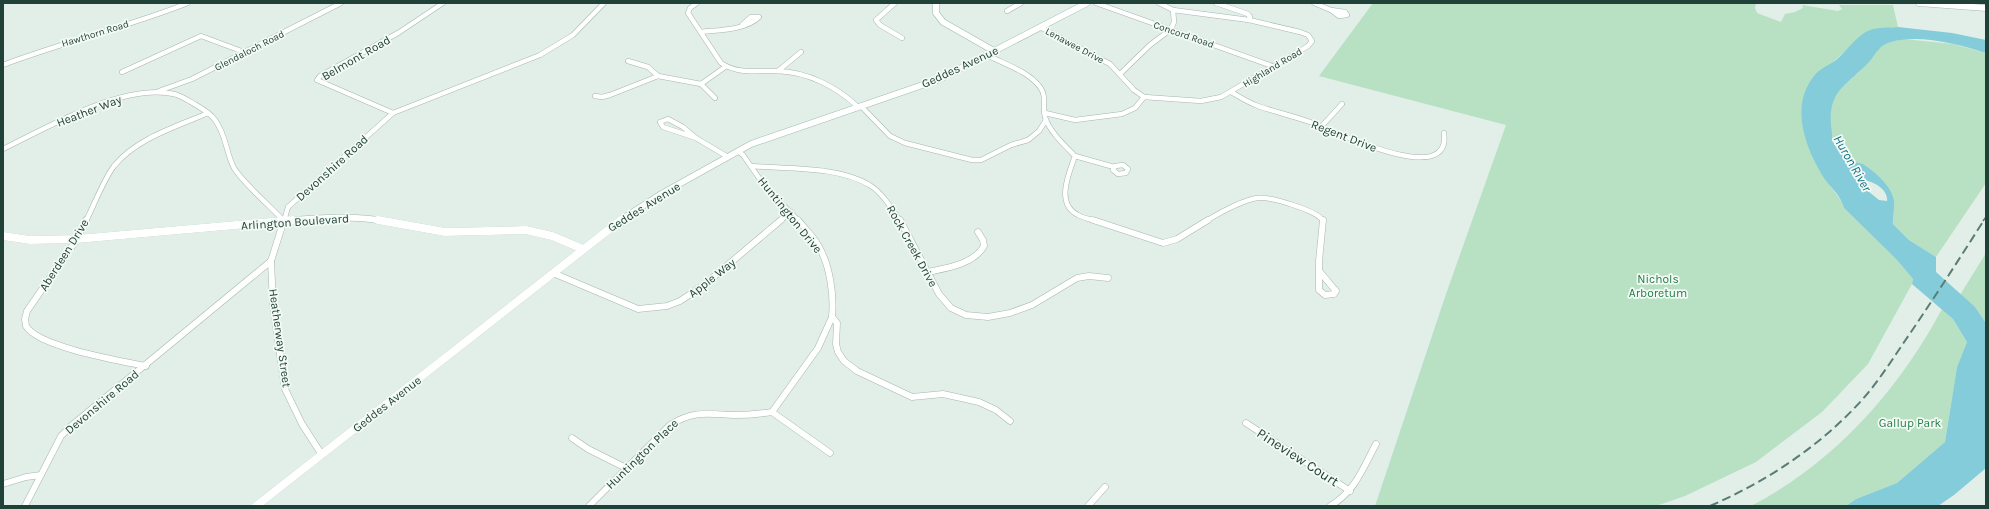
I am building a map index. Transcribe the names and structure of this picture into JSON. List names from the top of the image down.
{
  "streets": {
    "main road": ["Geddes Avenue", "Arlington Boulevard"],
    "street": [
      "Hawthorn Road",
      "Concord Road",
      "Lenawee Drive",
      "Glendaloch Road",
      "Belmont Road",
      "Highland Road",
      "Heather Way",
      "Regent Drive",
      "Devonshire Road",
      "Huntington Drive",
      "Rock Creek Drive",
      "Aberdeen Drive",
      "Apple Way",
      "Heatherway Street",
      "Huntington Place",
      "Pineview Court"
    ]
  },
  "crossings": [
    ["Concord Road", "Highland Road"],
    ["Lenawee Drive", "Geddes Avenue"],
    ["Lenawee Drive", "Highland Road"],
    ["Glendaloch Road", "Heather Way"],
    ["Belmont Road", "Devonshire Road"],
    ["Geddes Avenue", "Huntington Drive"],
    ["Geddes Avenue", "Arlington Boulevard"],
    ["Geddes Avenue", "Apple Way"],
    ["Geddes Avenue", "Heatherway Street"],
    ["Highland Road", "Regent Drive"],
    ["Heather Way", "Devonshire Road"],
    ["Heather Way", "Arlington Boulevard"],
    ["Heather Way", "Aberdeen Drive"],
    ["Devonshire Road", "Arlington Boulevard"],
    ["Devonshire Road", "Aberdeen Drive"],
    ["Devonshire Road", "Heatherway Street"],
    ["Huntington Drive", "Rock Creek Drive"],
    ["Huntington Drive", "Apple Way"],
    ["Arlington Boulevard", "Aberdeen Drive"]
  ],
  "water": ["Huron River"],
  "parks": ["Nichols Arboretum", "Gallup Park"]
}
